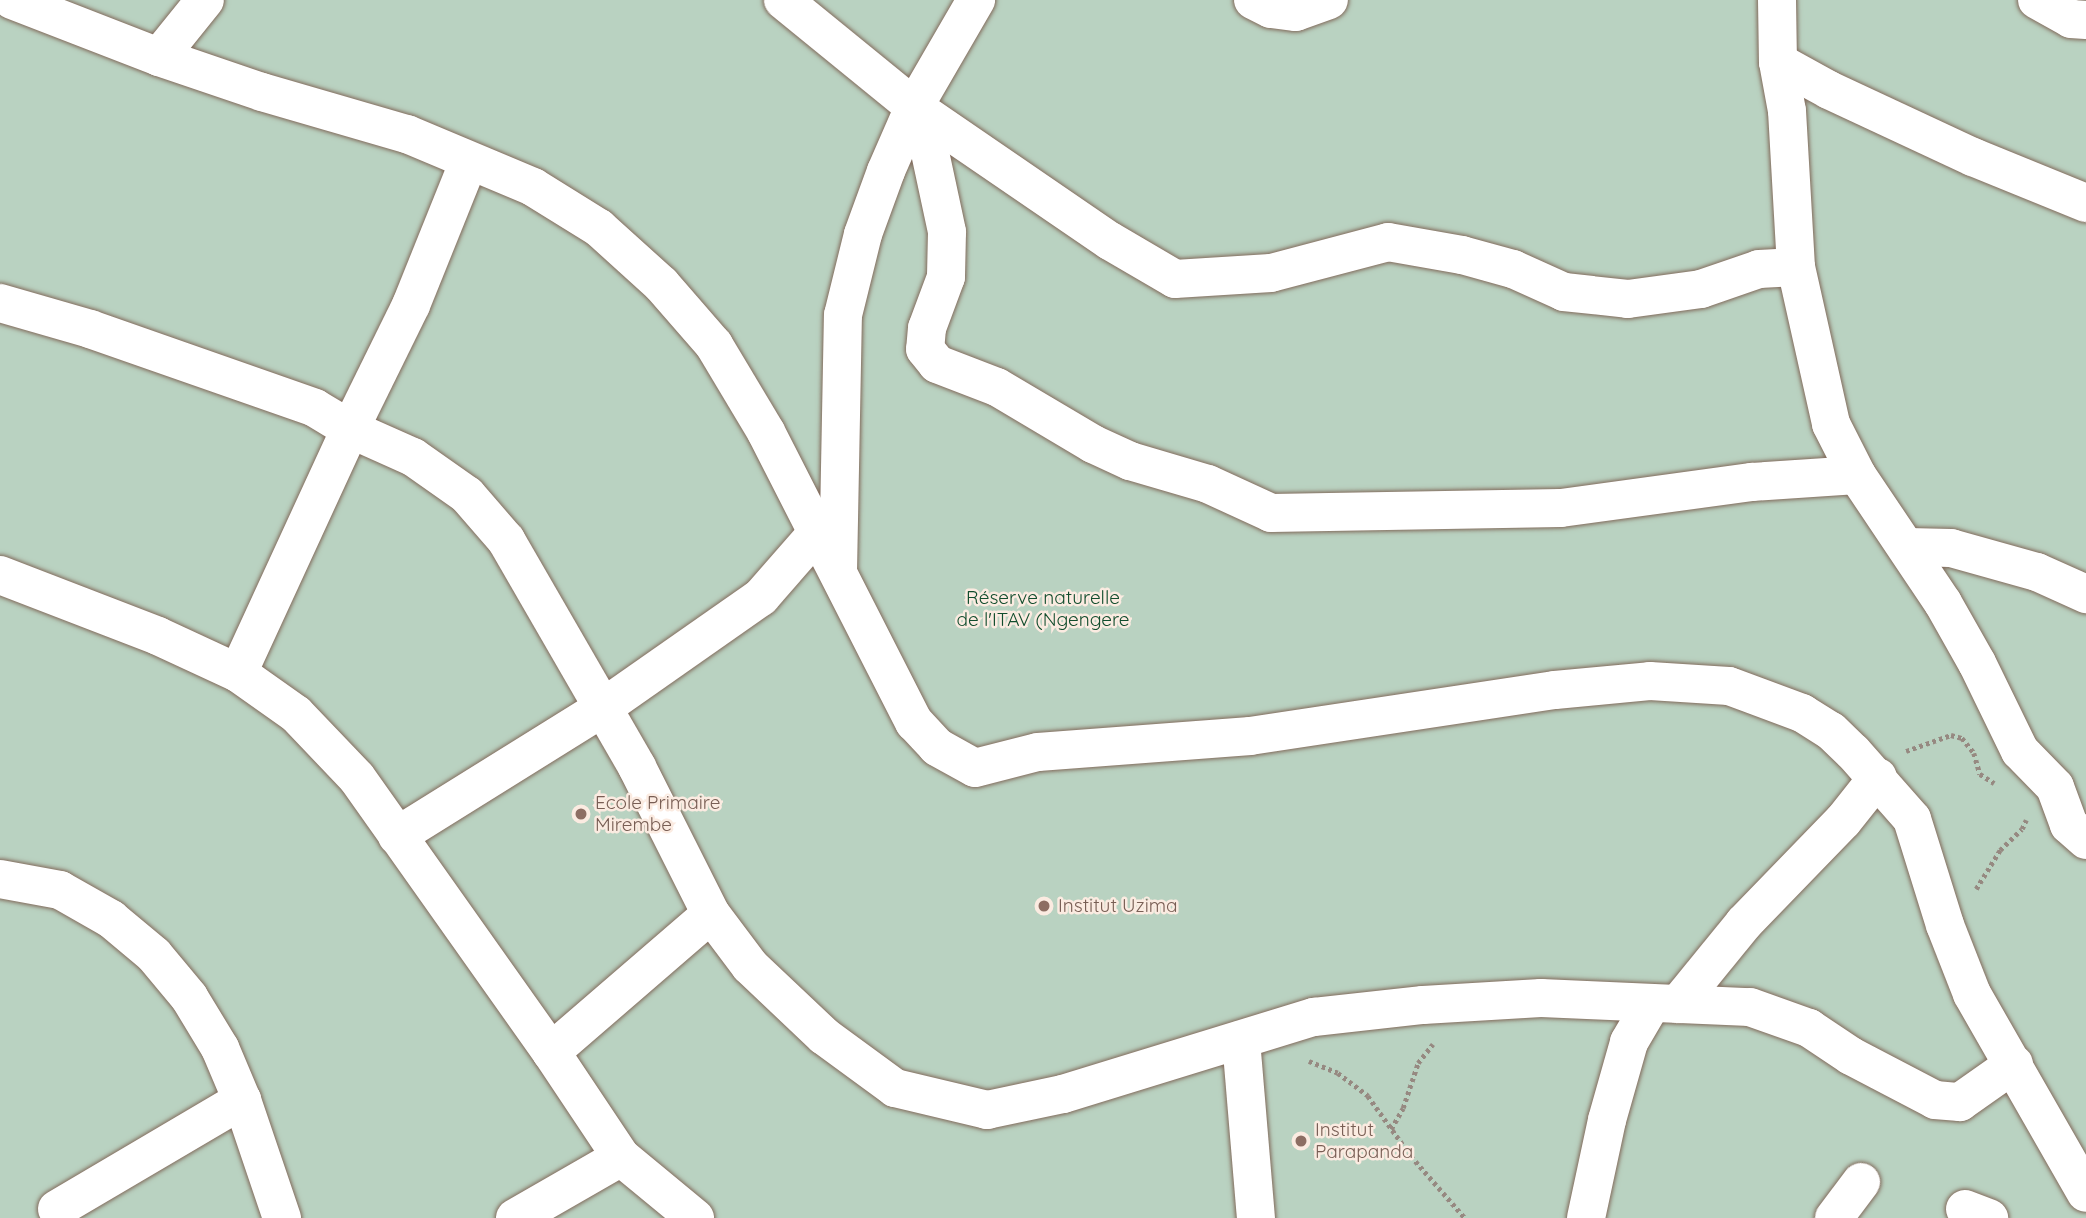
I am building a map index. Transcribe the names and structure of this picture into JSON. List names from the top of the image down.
{
  "parks": ["Réserve naturelle de l'ITAV (Ngengere"],
  "places": ["Ecole Primaire Mirembe", "Institut Uzima", "Institut Parapanda"]
}
